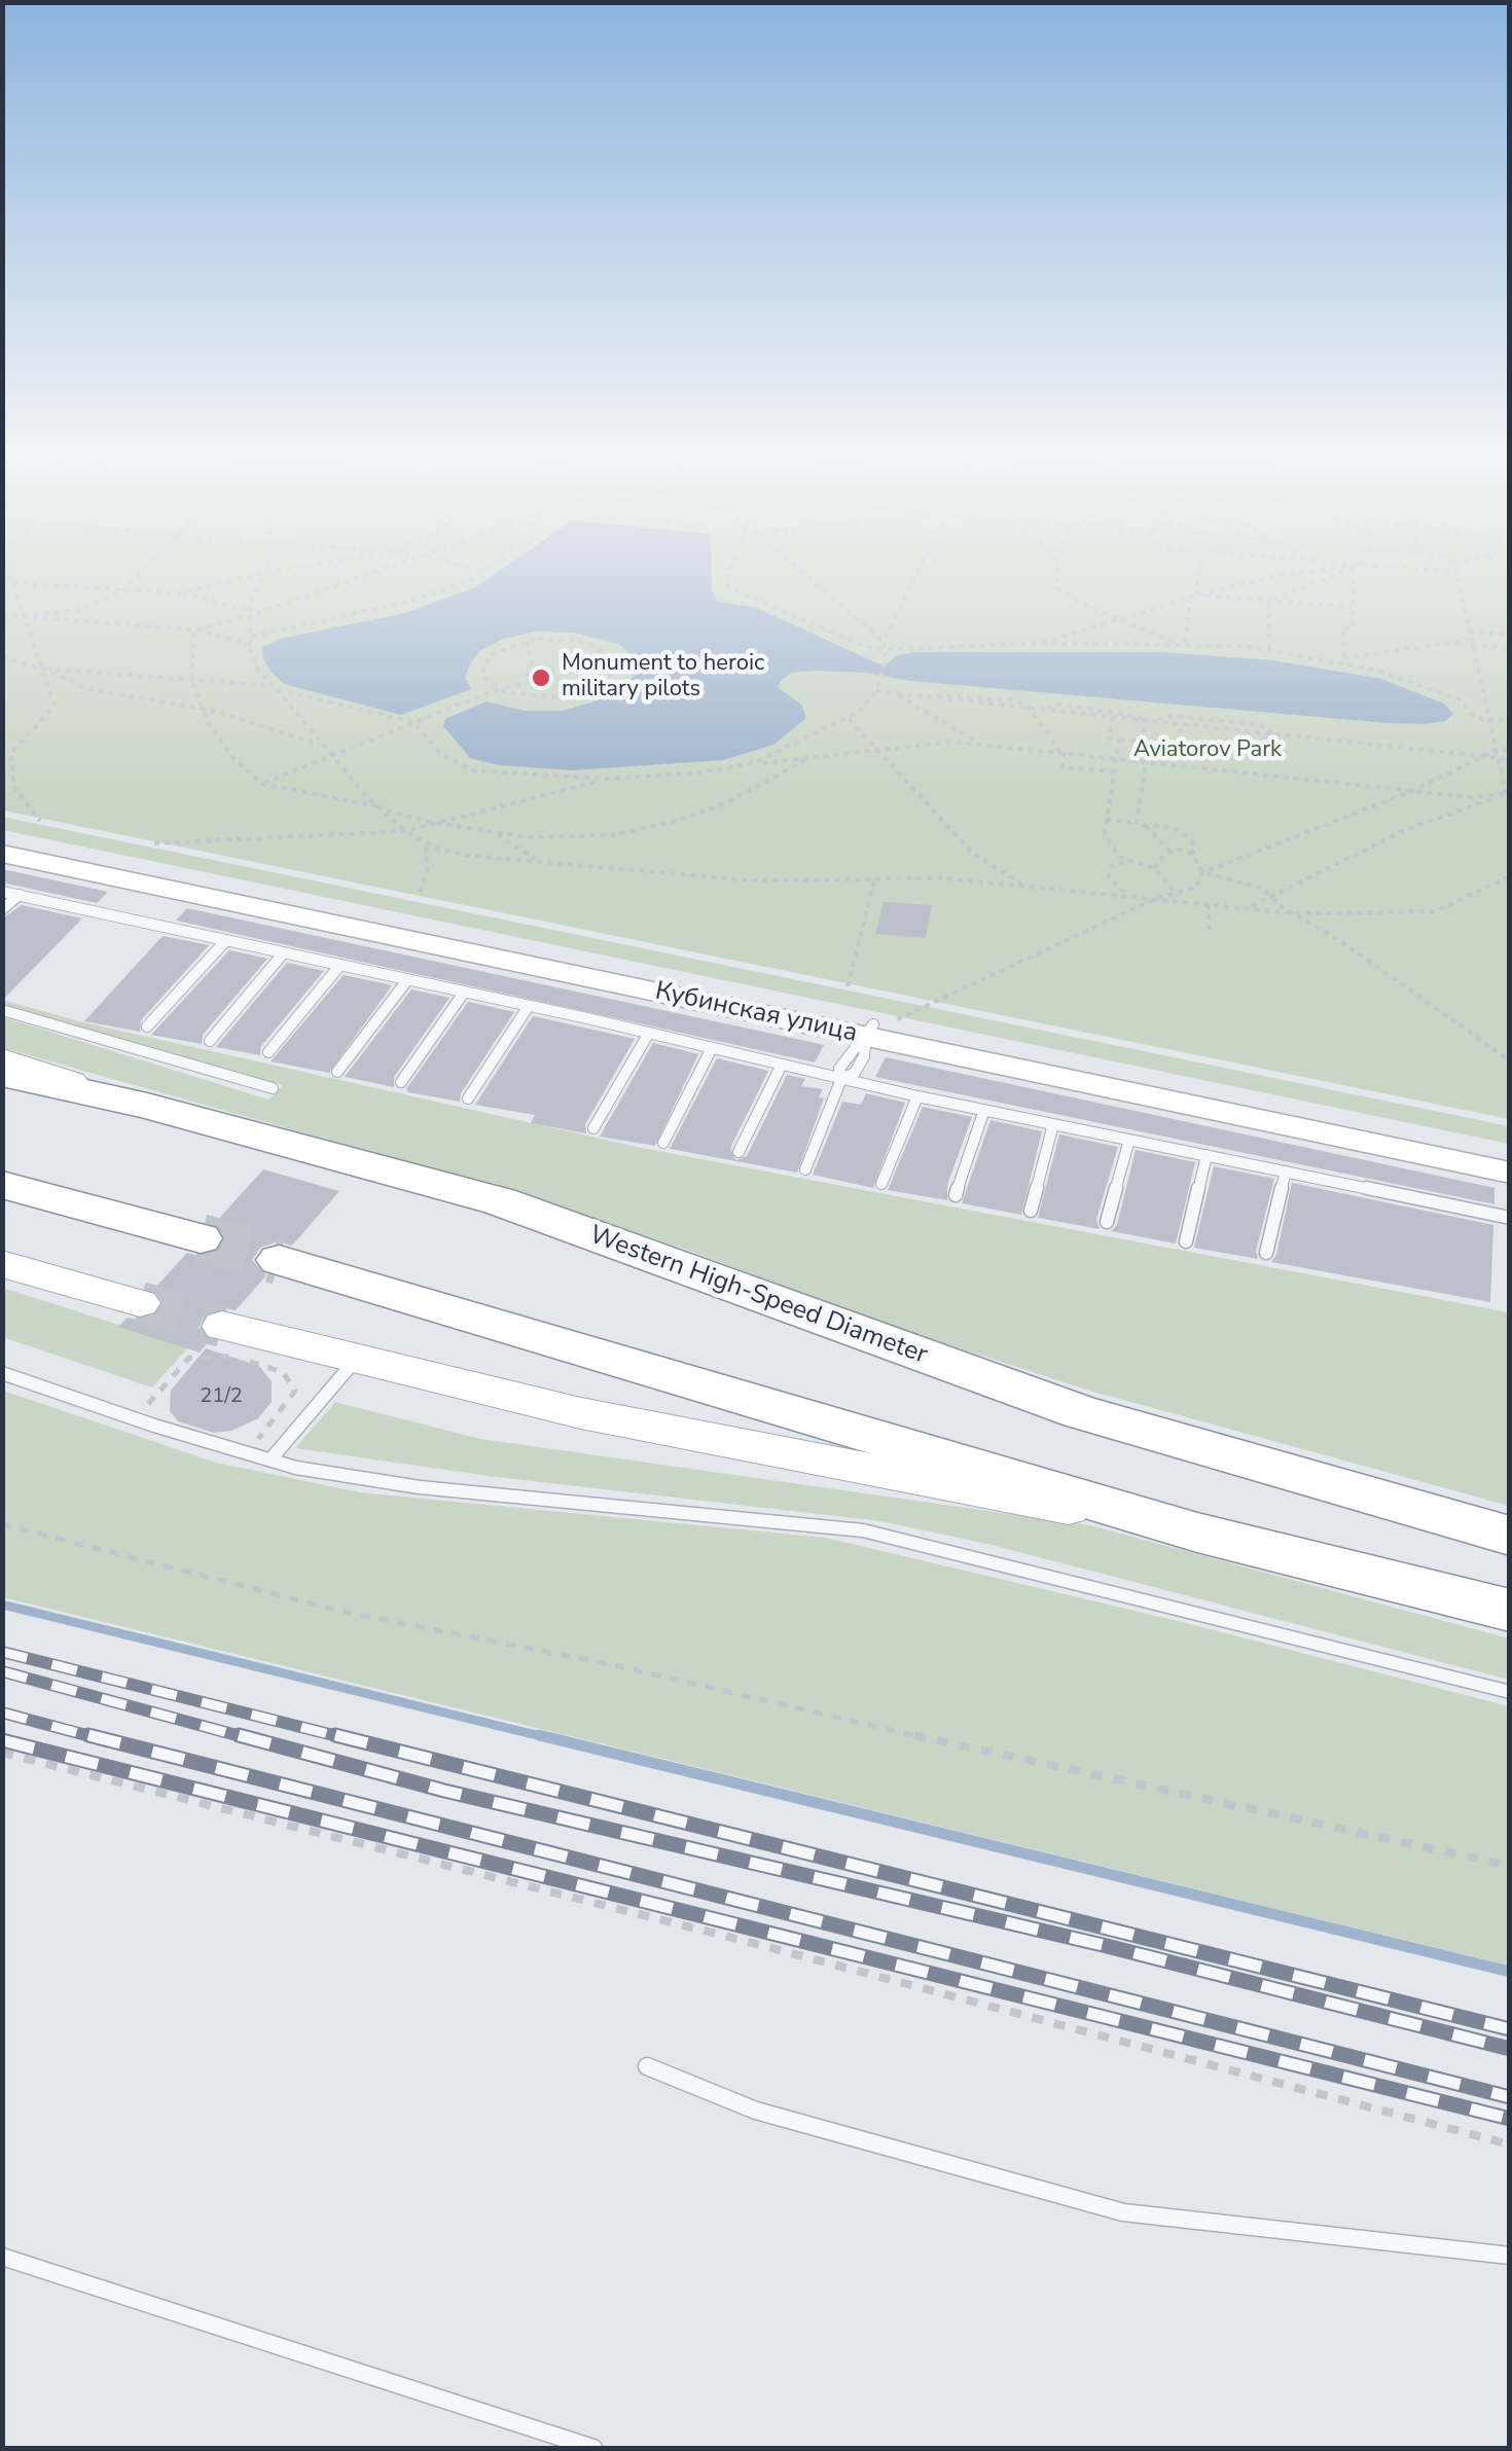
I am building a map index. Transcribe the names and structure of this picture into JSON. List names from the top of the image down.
{
  "streets": {
    "highway": ["Western High-Speed Diameter"],
    "main road": ["Кубинская улица"]
  },
  "parks": ["Aviatorov Park"],
  "places": ["Monument to heroic military pilots"],
  "house_numbers": ["21/2"]
}
